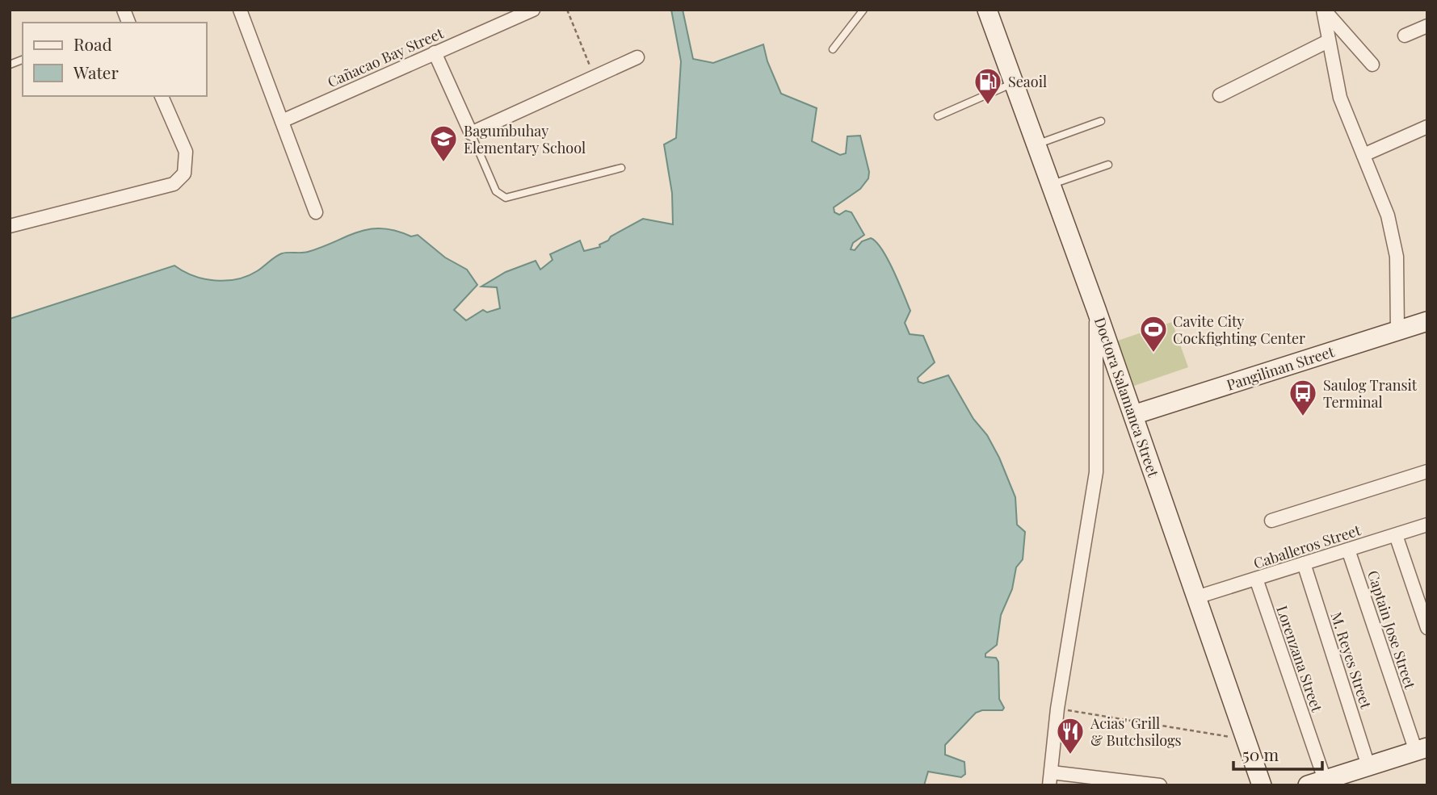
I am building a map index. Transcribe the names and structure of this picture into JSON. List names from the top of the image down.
{
  "streets": {
    "main road": ["Pangilinan Street", "Doctora Salamanca Street"],
    "street": [
      "Cañacao Bay Street",
      "Caballeros Street",
      "Captain Jose Street",
      "Lorenzana Street",
      "M. Reyes Street"
    ]
  },
  "crossings": [
    ["Pangilinan Street", "Doctora Salamanca Street"],
    ["Doctora Salamanca Street", "Caballeros Street"],
    ["Caballeros Street", "Captain Jose Street"],
    ["Caballeros Street", "Lorenzana Street"],
    ["Caballeros Street", "M. Reyes Street"]
  ],
  "places": {
    "fuel station": ["Seaoil"],
    "school or university": ["Bagumbuhay Elementary School"],
    "sports": ["Cavite City Cockfighting Center"],
    "bus stop": ["Saulog Transit Terminal"],
    "restaurant": ["Acias' Grill & Butchsilogs"]
  },
  "legend": ["Road", "Water"],
  "scale_bar": "50 m"
}
